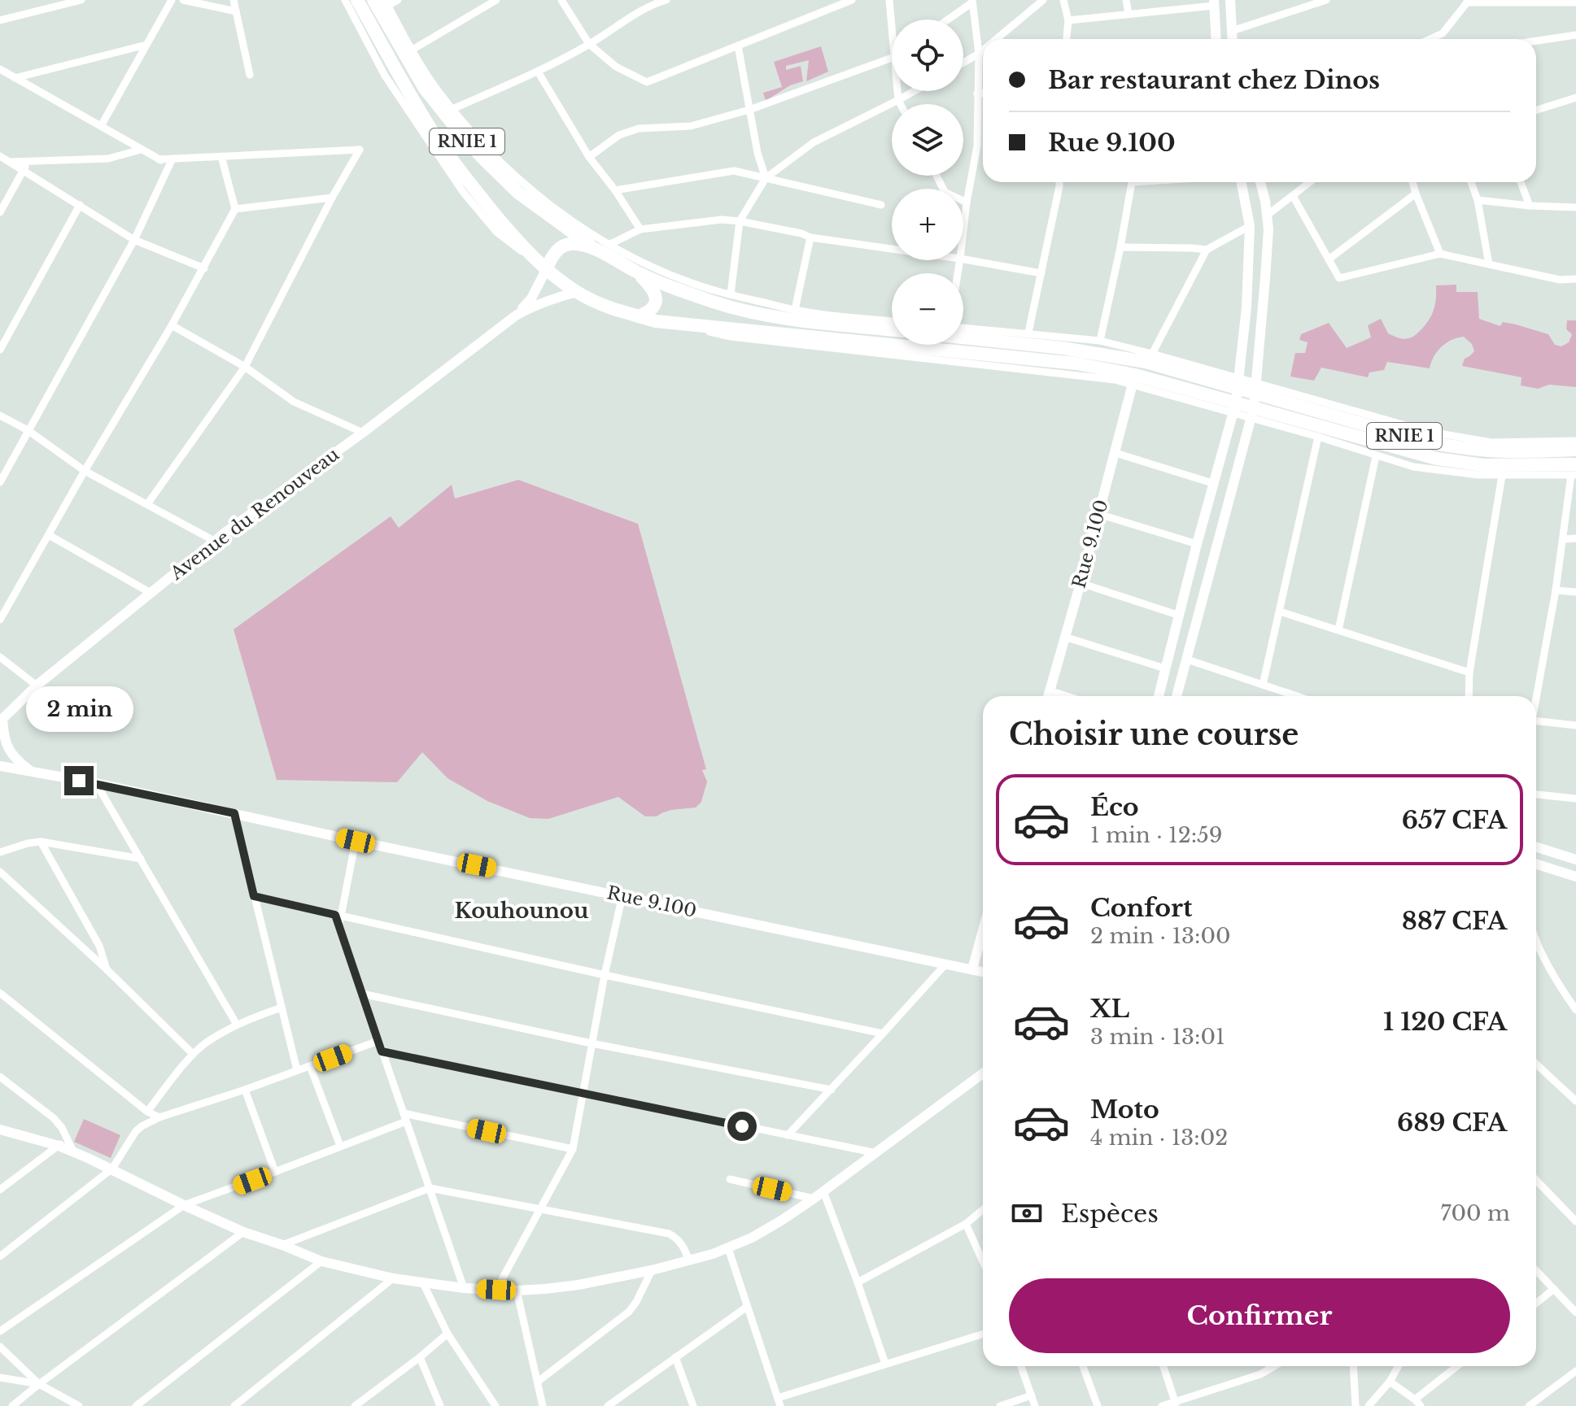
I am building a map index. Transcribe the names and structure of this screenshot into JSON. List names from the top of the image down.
{
  "streets": {
    "highway": ["RNIE 1"],
    "street": ["Avenue du Renouveau", "Rue 9.100"]
  },
  "crossings": [
    ["RNIE 1", "Avenue du Renouveau"]
  ],
  "districts": ["Kouhounou"],
  "page": {
    "map_buttons": ["+", "−"],
    "banner": ["Bar restaurant chez Dinos", "Rue 9.100"],
    "bubble": "2 min",
    "heading": "Choisir une course",
    "list": [
      {
        "name": "Éco",
        "note": "1 min · 12:59",
        "value": "657 CFA"
      },
      {
        "name": "Confort",
        "note": "2 min · 13:00",
        "value": "887 CFA"
      },
      {
        "name": "XL",
        "note": "3 min · 13:01",
        "value": "1 120 CFA"
      },
      {
        "name": "Moto",
        "note": "4 min · 13:02",
        "value": "689 CFA"
      }
    ],
    "pay": ["Espèces", "700 m"],
    "buttons": "Confirmer"
  }
}
